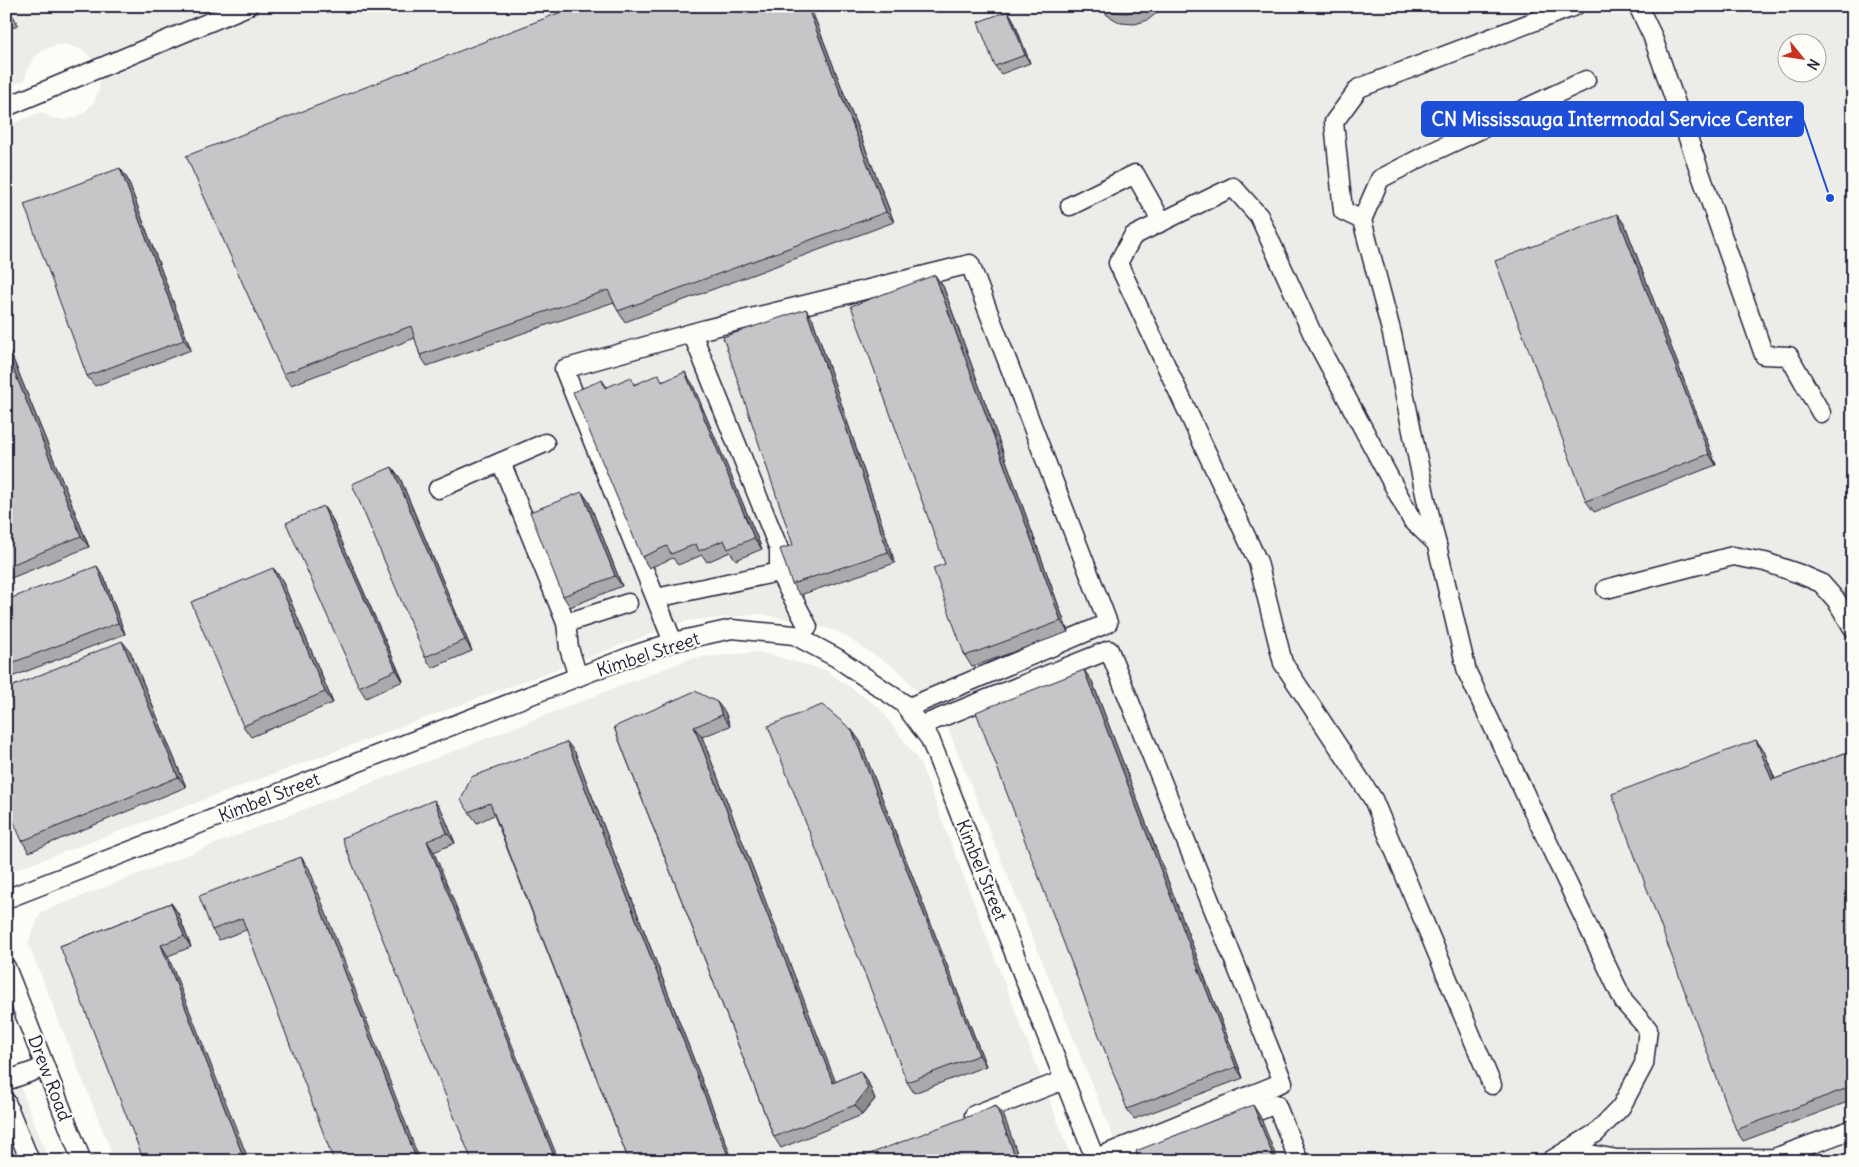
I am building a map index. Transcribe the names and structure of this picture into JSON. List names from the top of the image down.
{
  "streets": {
    "street": ["Kimbel Street", "Drew Road"]
  },
  "places": ["CN Mississauga Intermodal Service Center"],
  "north": "bottom right"
}
